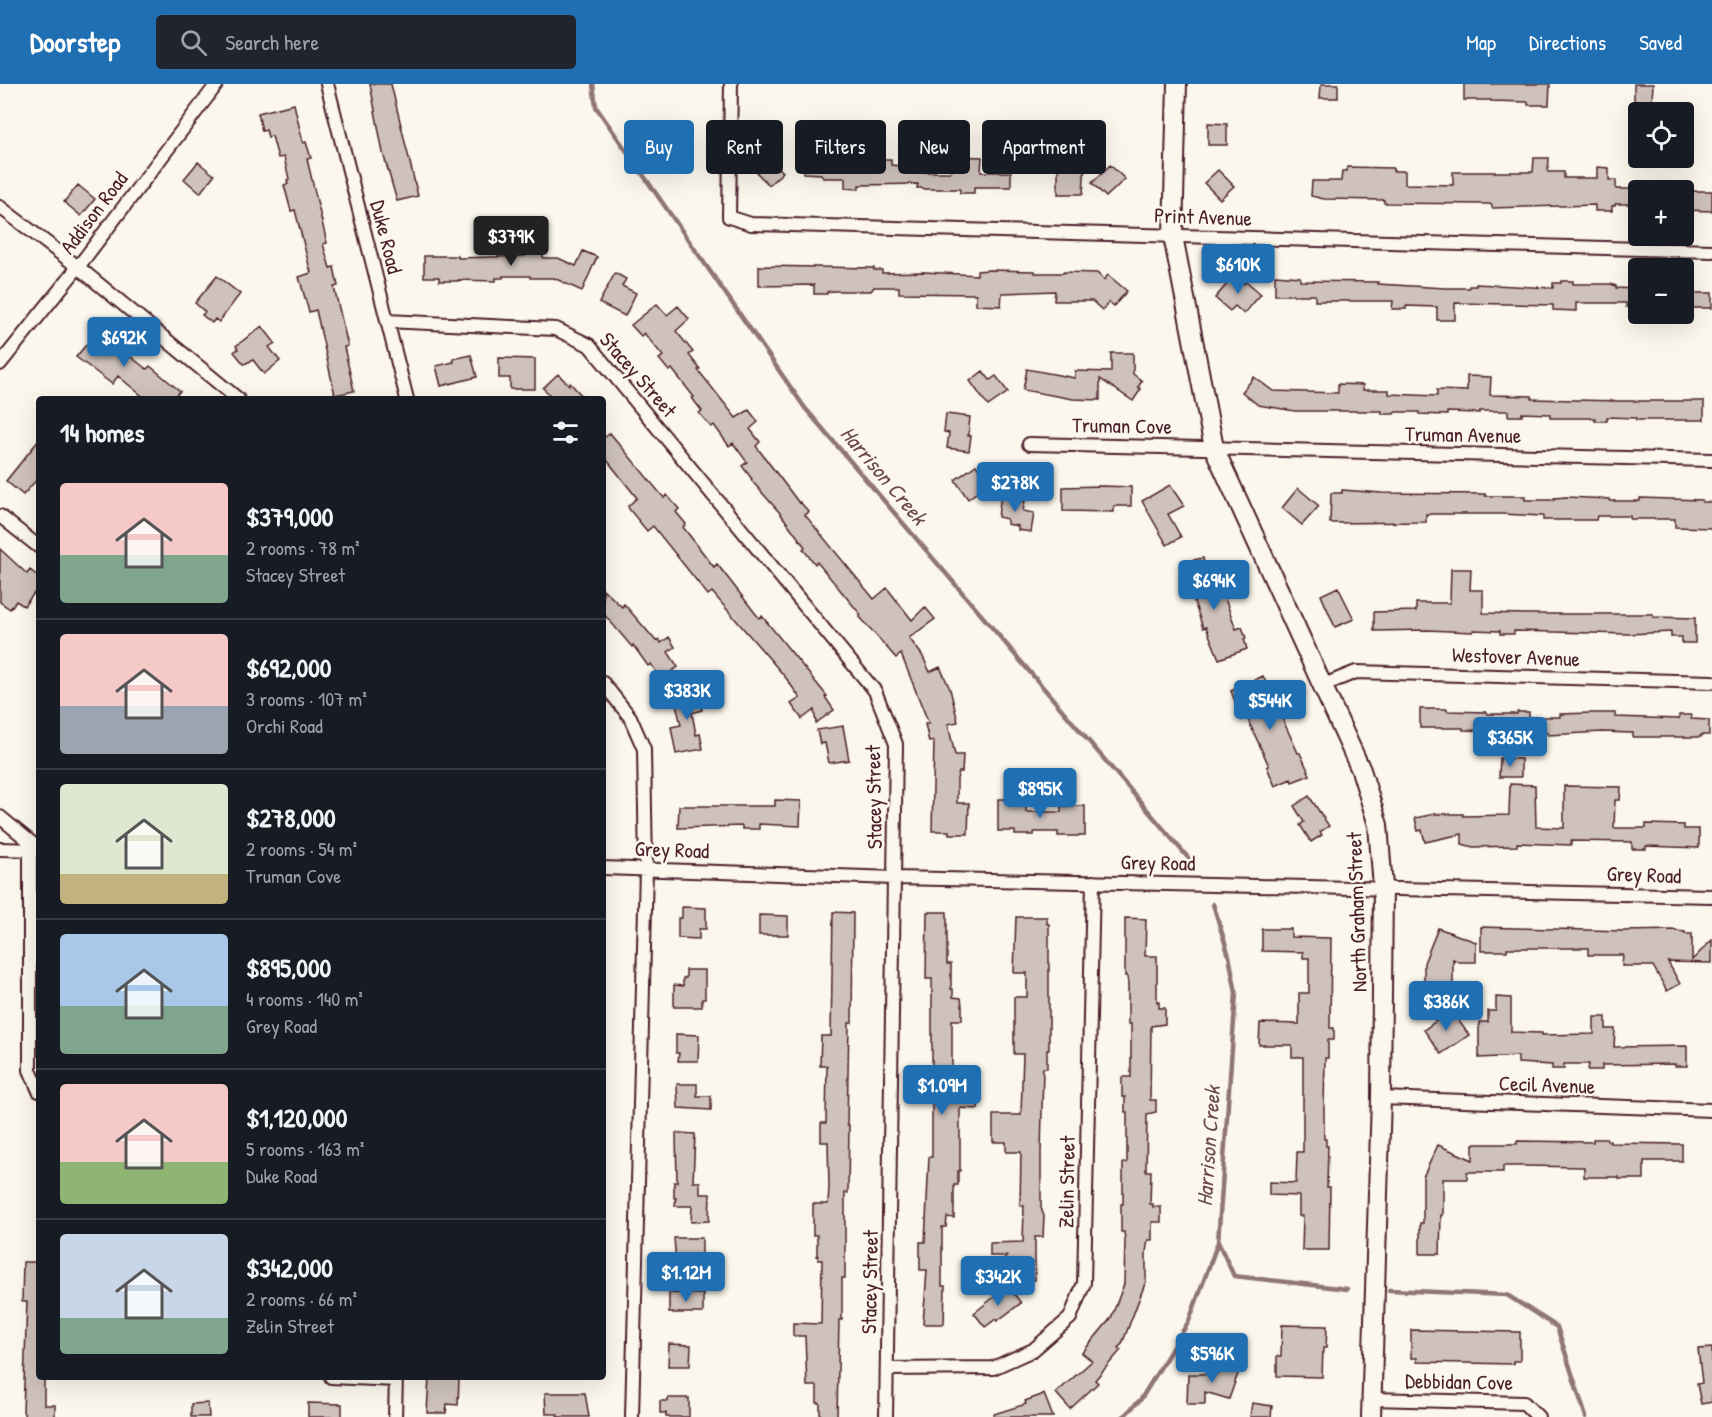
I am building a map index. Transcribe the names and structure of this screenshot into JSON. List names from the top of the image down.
{
  "streets": {
    "main road": ["North Graham Street"],
    "street": [
      "Addison Road",
      "Print Avenue",
      "Duke Road",
      "Stacey Street",
      "Truman Cove",
      "Truman Avenue",
      "Westover Avenue",
      "Grey Road",
      "Cecil Avenue",
      "Zelin Street",
      "Debbidan Cove"
    ]
  },
  "crossings": [
    ["Print Avenue", "North Graham Street"],
    ["Duke Road", "Stacey Street"],
    ["Stacey Street", "Grey Road"],
    ["Stacey Street", "Zelin Street"],
    ["Truman Cove", "Truman Avenue"],
    ["Truman Cove", "North Graham Street"],
    ["Truman Avenue", "North Graham Street"],
    ["Westover Avenue", "North Graham Street"],
    ["Grey Road", "North Graham Street"],
    ["Grey Road", "Zelin Street"],
    ["North Graham Street", "Cecil Avenue"],
    ["North Graham Street", "Debbidan Cove"]
  ],
  "water": ["Harrison Creek"],
  "page": {
    "header": "Doorstep",
    "search": "Search here",
    "nav": ["Map", "Directions", "Saved"],
    "map_buttons": ["+", "−"],
    "chip": [
      "Buy",
      "Rent",
      "Filters",
      "New",
      "Apartment"
    ],
    "price": [
      "$379K",
      "$610K",
      "$692K",
      "$278K",
      "$694K",
      "$383K",
      "$544K",
      "$365K",
      "$895K",
      "$386K",
      "$1.09M",
      "$1.12M",
      "$342K",
      "$596K"
    ],
    "heading": "14 homes",
    "list": [
      {
        "name": "$379,000",
        "note": "2 rooms · 78 m² · Stacey Street"
      },
      {
        "name": "$692,000",
        "note": "3 rooms · 107 m² · Orchi Road"
      },
      {
        "name": "$278,000",
        "note": "2 rooms · 54 m² · Truman Cove"
      },
      {
        "name": "$895,000",
        "note": "4 rooms · 140 m² · Grey Road"
      },
      {
        "name": "$1,120,000",
        "note": "5 rooms · 163 m² · Duke Road"
      },
      {
        "name": "$342,000",
        "note": "2 rooms · 66 m² · Zelin Street"
      }
    ]
  }
}
